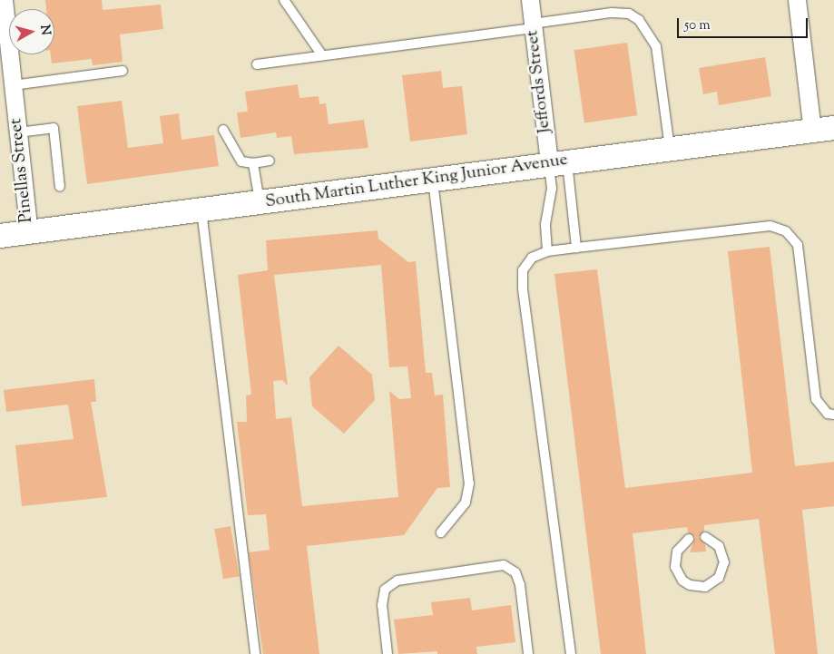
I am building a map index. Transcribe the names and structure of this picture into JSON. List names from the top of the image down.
{
  "streets": {
    "street": ["Jeffords Street", "Pinellas Street", "South Martin Luther King Junior Avenue"]
  },
  "crossings": [
    ["Jeffords Street", "South Martin Luther King Junior Avenue"],
    ["Pinellas Street", "South Martin Luther King Junior Avenue"]
  ],
  "scale_bar": "50 m",
  "north": "right"
}
